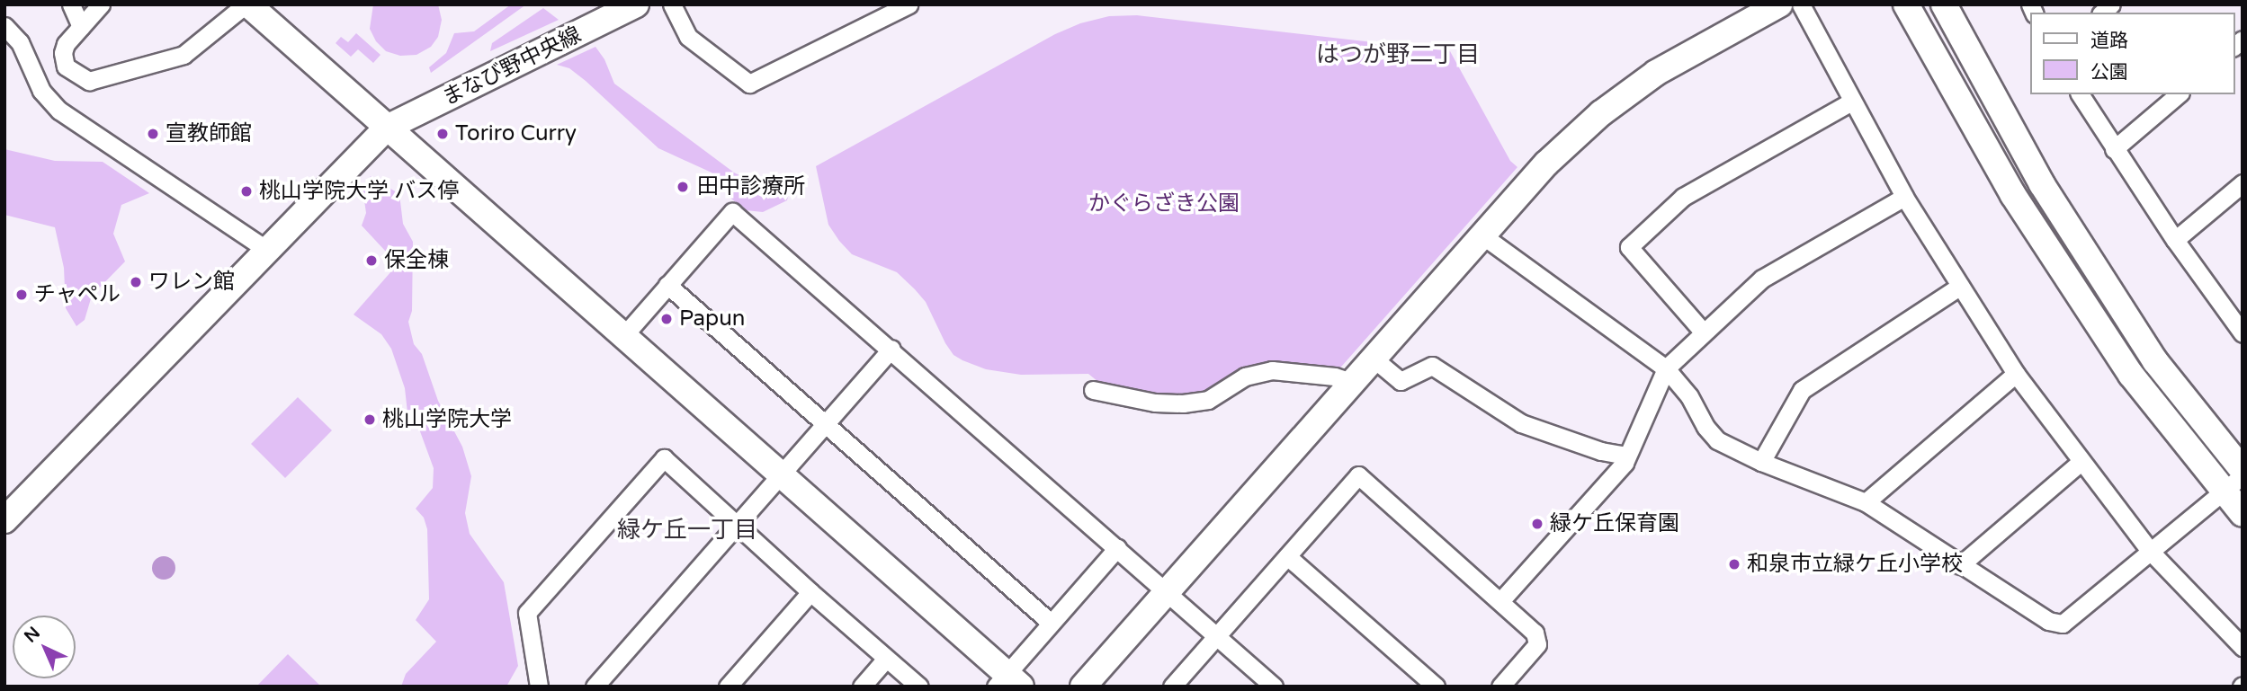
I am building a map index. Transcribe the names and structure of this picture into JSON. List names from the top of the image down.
{
  "streets": {
    "street": ["まなび野中央線"]
  },
  "districts": ["はつが野二丁目", "緑ケ丘一丁目"],
  "parks": ["かぐらざき公園"],
  "places": [
    "宣教師館",
    "Toriro Curry",
    "田中診療所",
    "桃山学院大学 バス停",
    "保全棟",
    "ワレン館",
    "チャペル",
    "Papun",
    "桃山学院大学",
    "緑ケ丘保育園",
    "和泉市立緑ケ丘小学校"
  ],
  "legend": ["道路", "公園"],
  "north": "top left"
}
